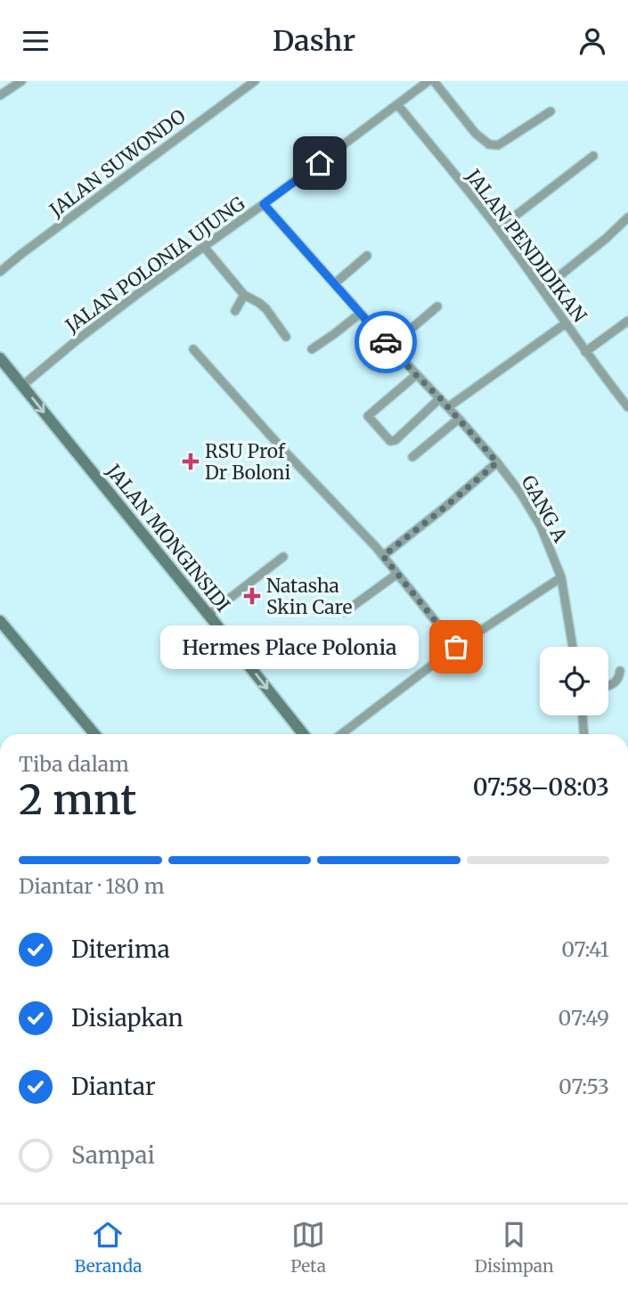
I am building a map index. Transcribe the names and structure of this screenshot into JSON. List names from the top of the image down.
{
  "streets": {
    "main road": ["JALAN MONGINSIDI"],
    "street": [
      "JALAN SUWONDO",
      "JALAN PENDIDIKAN",
      "JALAN POLONIA UJUNG",
      "GANG A"
    ]
  },
  "crossings": [
    ["JALAN PENDIDIKAN", "JALAN POLONIA UJUNG"],
    ["JALAN POLONIA UJUNG", "GANG A"],
    ["JALAN POLONIA UJUNG", "JALAN MONGINSIDI"]
  ],
  "one_way": ["JALAN MONGINSIDI"],
  "places": {
    "health": ["RSU Prof Dr Boloni", "Natasha Skin Care"],
    "other": ["Hermes Place Polonia"]
  },
  "page": {
    "header": "Dashr",
    "bubble": "Hermes Place Polonia",
    "heading": ["2 mnt", "Tiba dalam", "07:58–08:03"],
    "bar": "Diantar · 180 m",
    "list": [
      ["Diterima", "07:41"],
      ["Disiapkan", "07:49"],
      ["Diantar", "07:53"],
      "Sampai"
    ],
    "tabs": ["Beranda", "Peta", "Disimpan"]
  }
}
